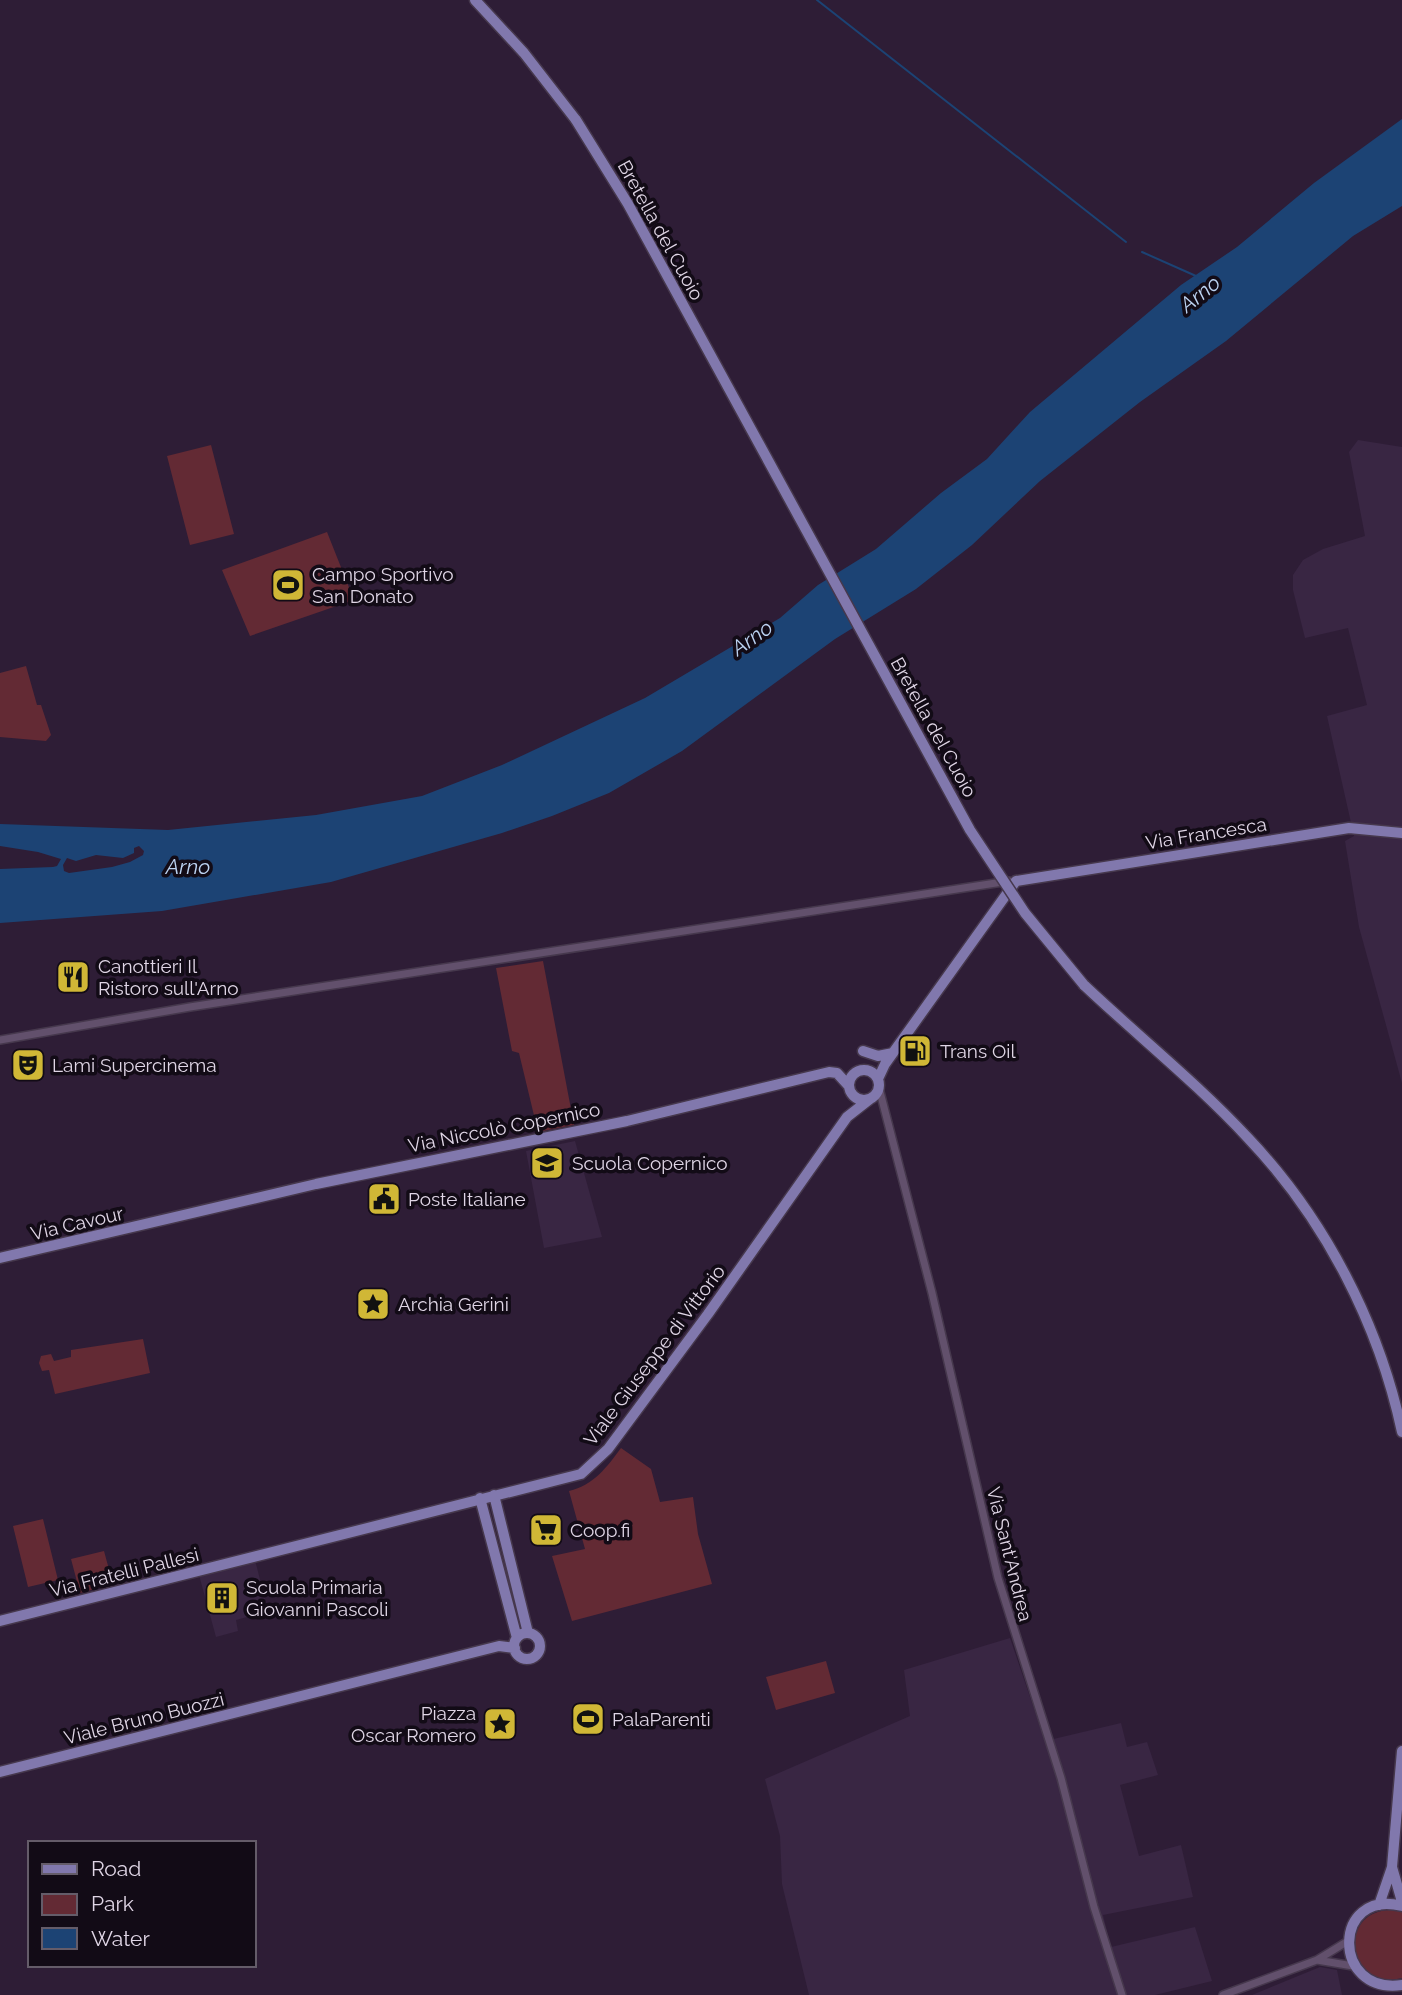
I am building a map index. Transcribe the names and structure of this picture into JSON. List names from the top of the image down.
{
  "streets": {
    "main road": [
      "Bretella del Cuoio",
      "Via Francesca",
      "Via Niccolò Copernico",
      "Via Cavour",
      "Viale Giuseppe di Vittorio",
      "Via Fratelli Pallesi",
      "Viale Bruno Buozzi"
    ],
    "street": ["Via Sant'Andrea"]
  },
  "crossings": [
    ["Via Niccolò Copernico", "Via Cavour"],
    ["Via Niccolò Copernico", "Viale Giuseppe di Vittorio"],
    ["Via Niccolò Copernico", "Via Sant'Andrea"],
    ["Viale Giuseppe di Vittorio", "Via Sant'Andrea"],
    ["Viale Giuseppe di Vittorio", "Via Fratelli Pallesi"]
  ],
  "water": ["Arno"],
  "places": {
    "sports": ["Campo Sportivo San Donato", "PalaParenti"],
    "restaurant": ["Canottieri Il Ristoro sull'Arno"],
    "fuel station": ["Trans Oil"],
    "theatre": ["Lami Supercinema"],
    "school or university": ["Scuola Copernico"],
    "public building": ["Poste Italiane"],
    "place": ["Archia Gerini", "Piazza Oscar Romero"],
    "supermarket": ["Coop.fi"],
    "building": ["Scuola Primaria Giovanni Pascoli"]
  },
  "legend": ["Road", "Park", "Water"]
}
